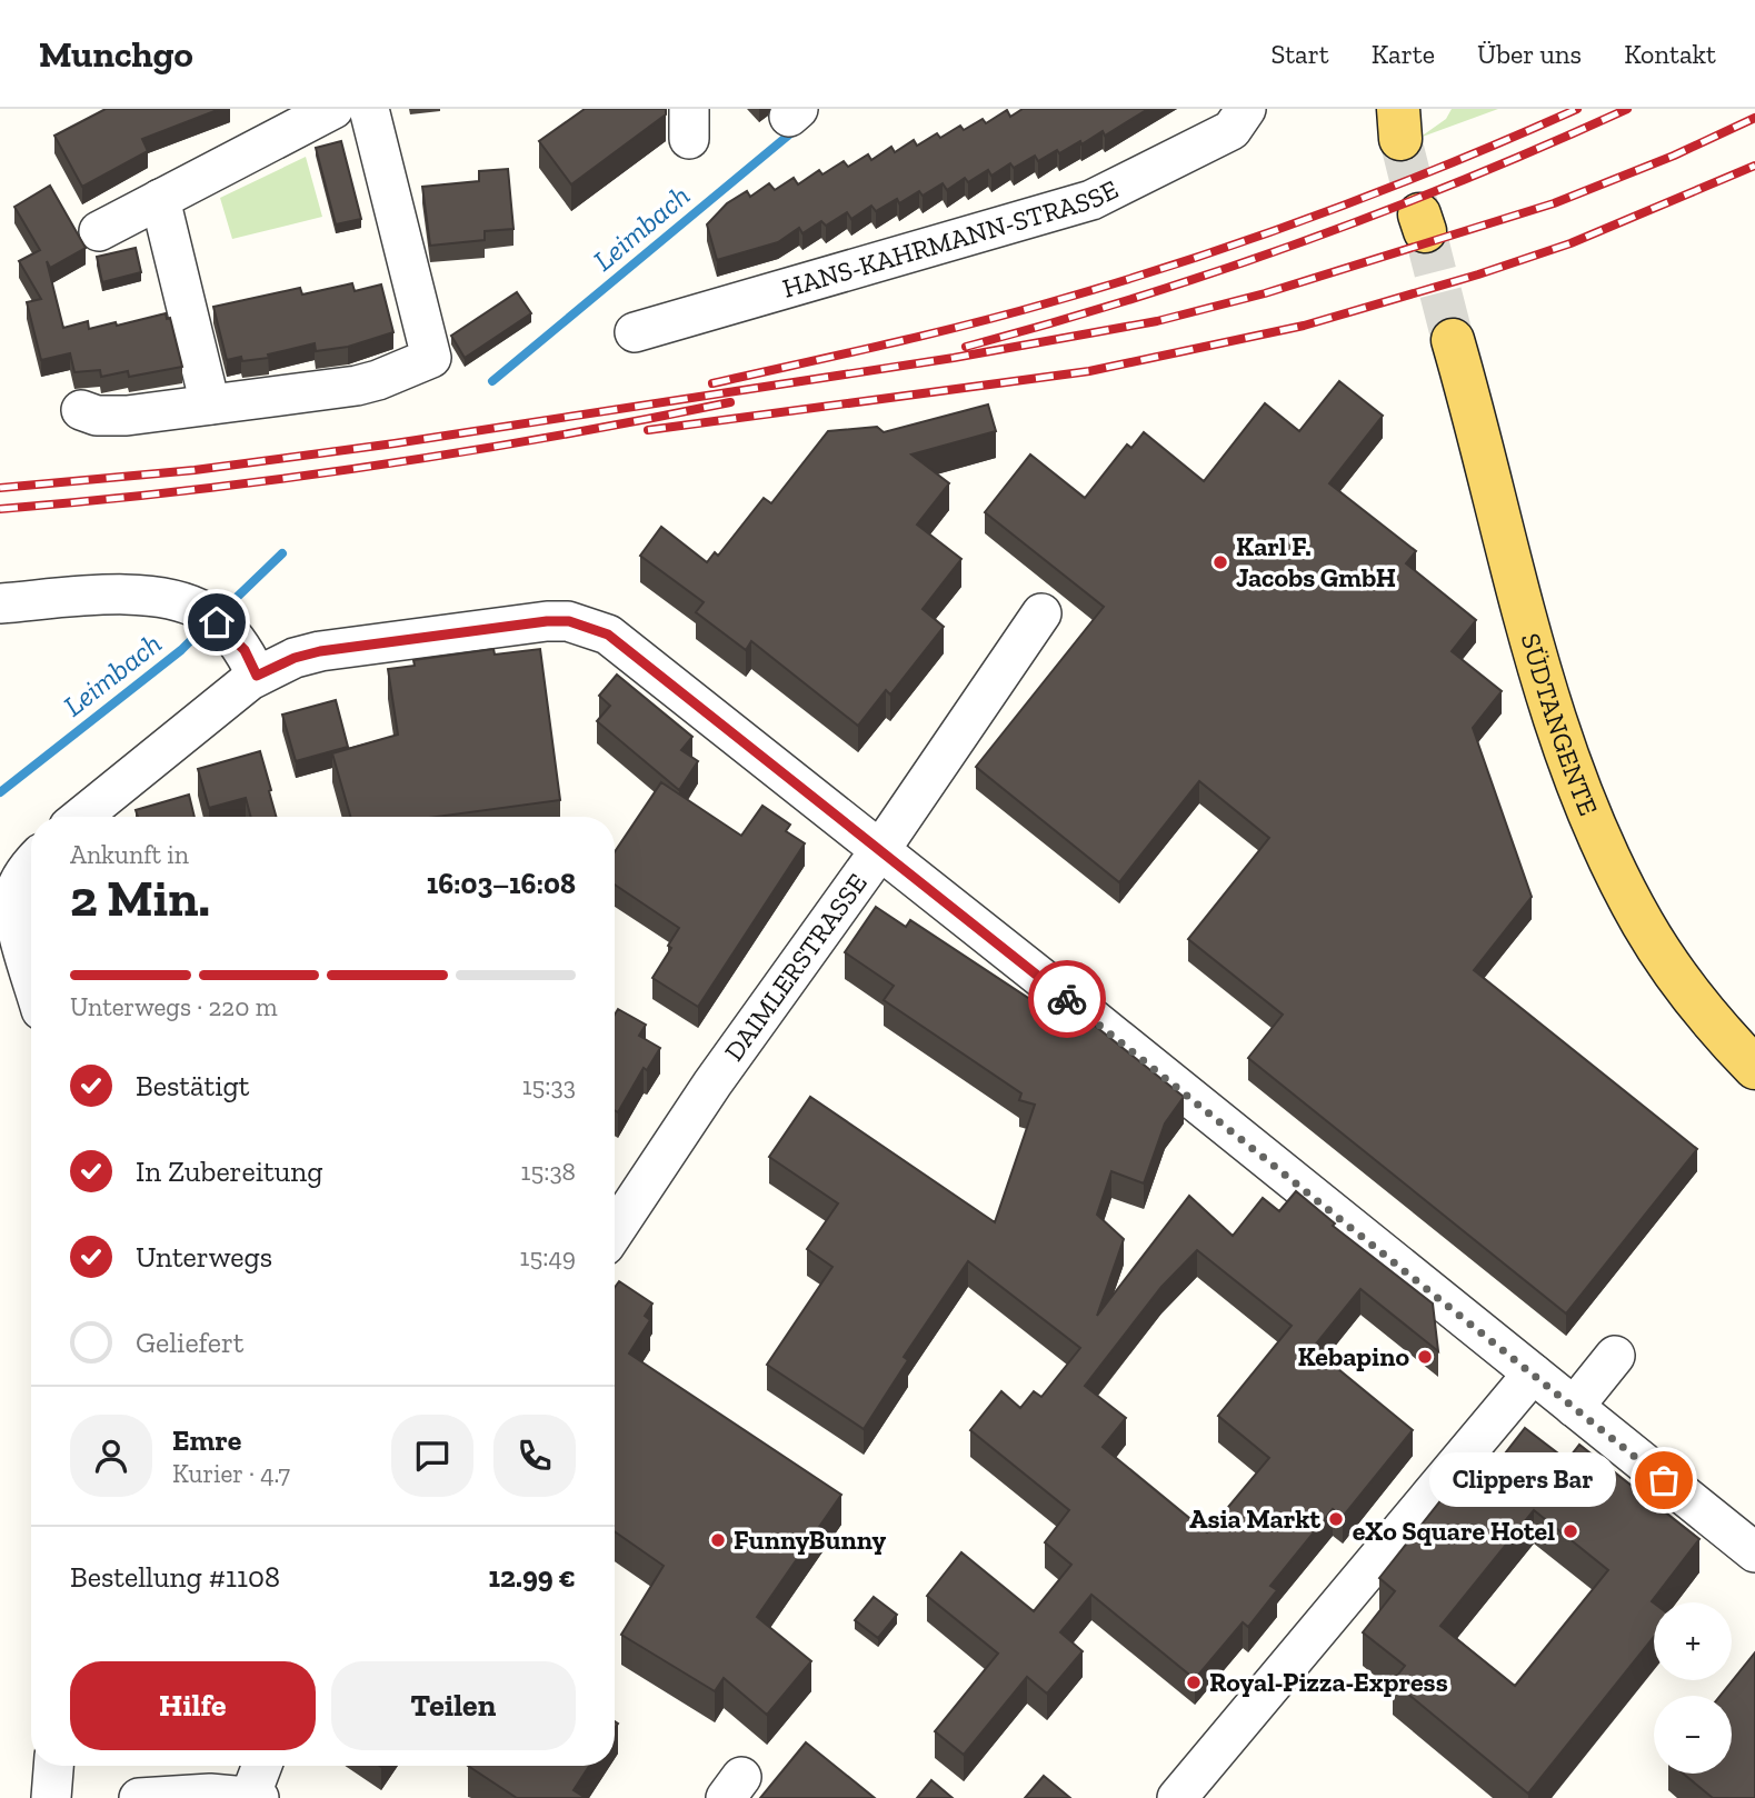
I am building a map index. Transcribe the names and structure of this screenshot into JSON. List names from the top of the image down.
{
  "streets": {
    "main road": ["SÜDTANGENTE"],
    "street": ["HANS-KAHRMANN-STRASSE", "DAIMLERSTRASSE"]
  },
  "water": ["Leimbach"],
  "places": [
    "Karl F. Jacobs GmbH",
    "Kebapino",
    "Clippers Bar",
    "Asia Markt",
    "eXo Square Hotel",
    "FunnyBunny",
    "Royal-Pizza-Express"
  ],
  "page": {
    "header": "Munchgo",
    "nav": [
      "Start",
      "Karte",
      "Über uns",
      "Kontakt"
    ],
    "heading": ["2 Min.", "Ankunft in", "16:03–16:08"],
    "panel": [
      "Emre",
      "Kurier · 4.7",
      "Bestellung #1108",
      "12.99 €"
    ],
    "bar": "Unterwegs · 220 m",
    "list": [
      ["Bestätigt", "15:33"],
      ["In Zubereitung", "15:38"],
      ["Unterwegs", "15:49"],
      "Geliefert"
    ],
    "bubble": "Clippers Bar",
    "map_buttons": ["+", "−"],
    "buttons": ["Hilfe", "Teilen"]
  }
}
